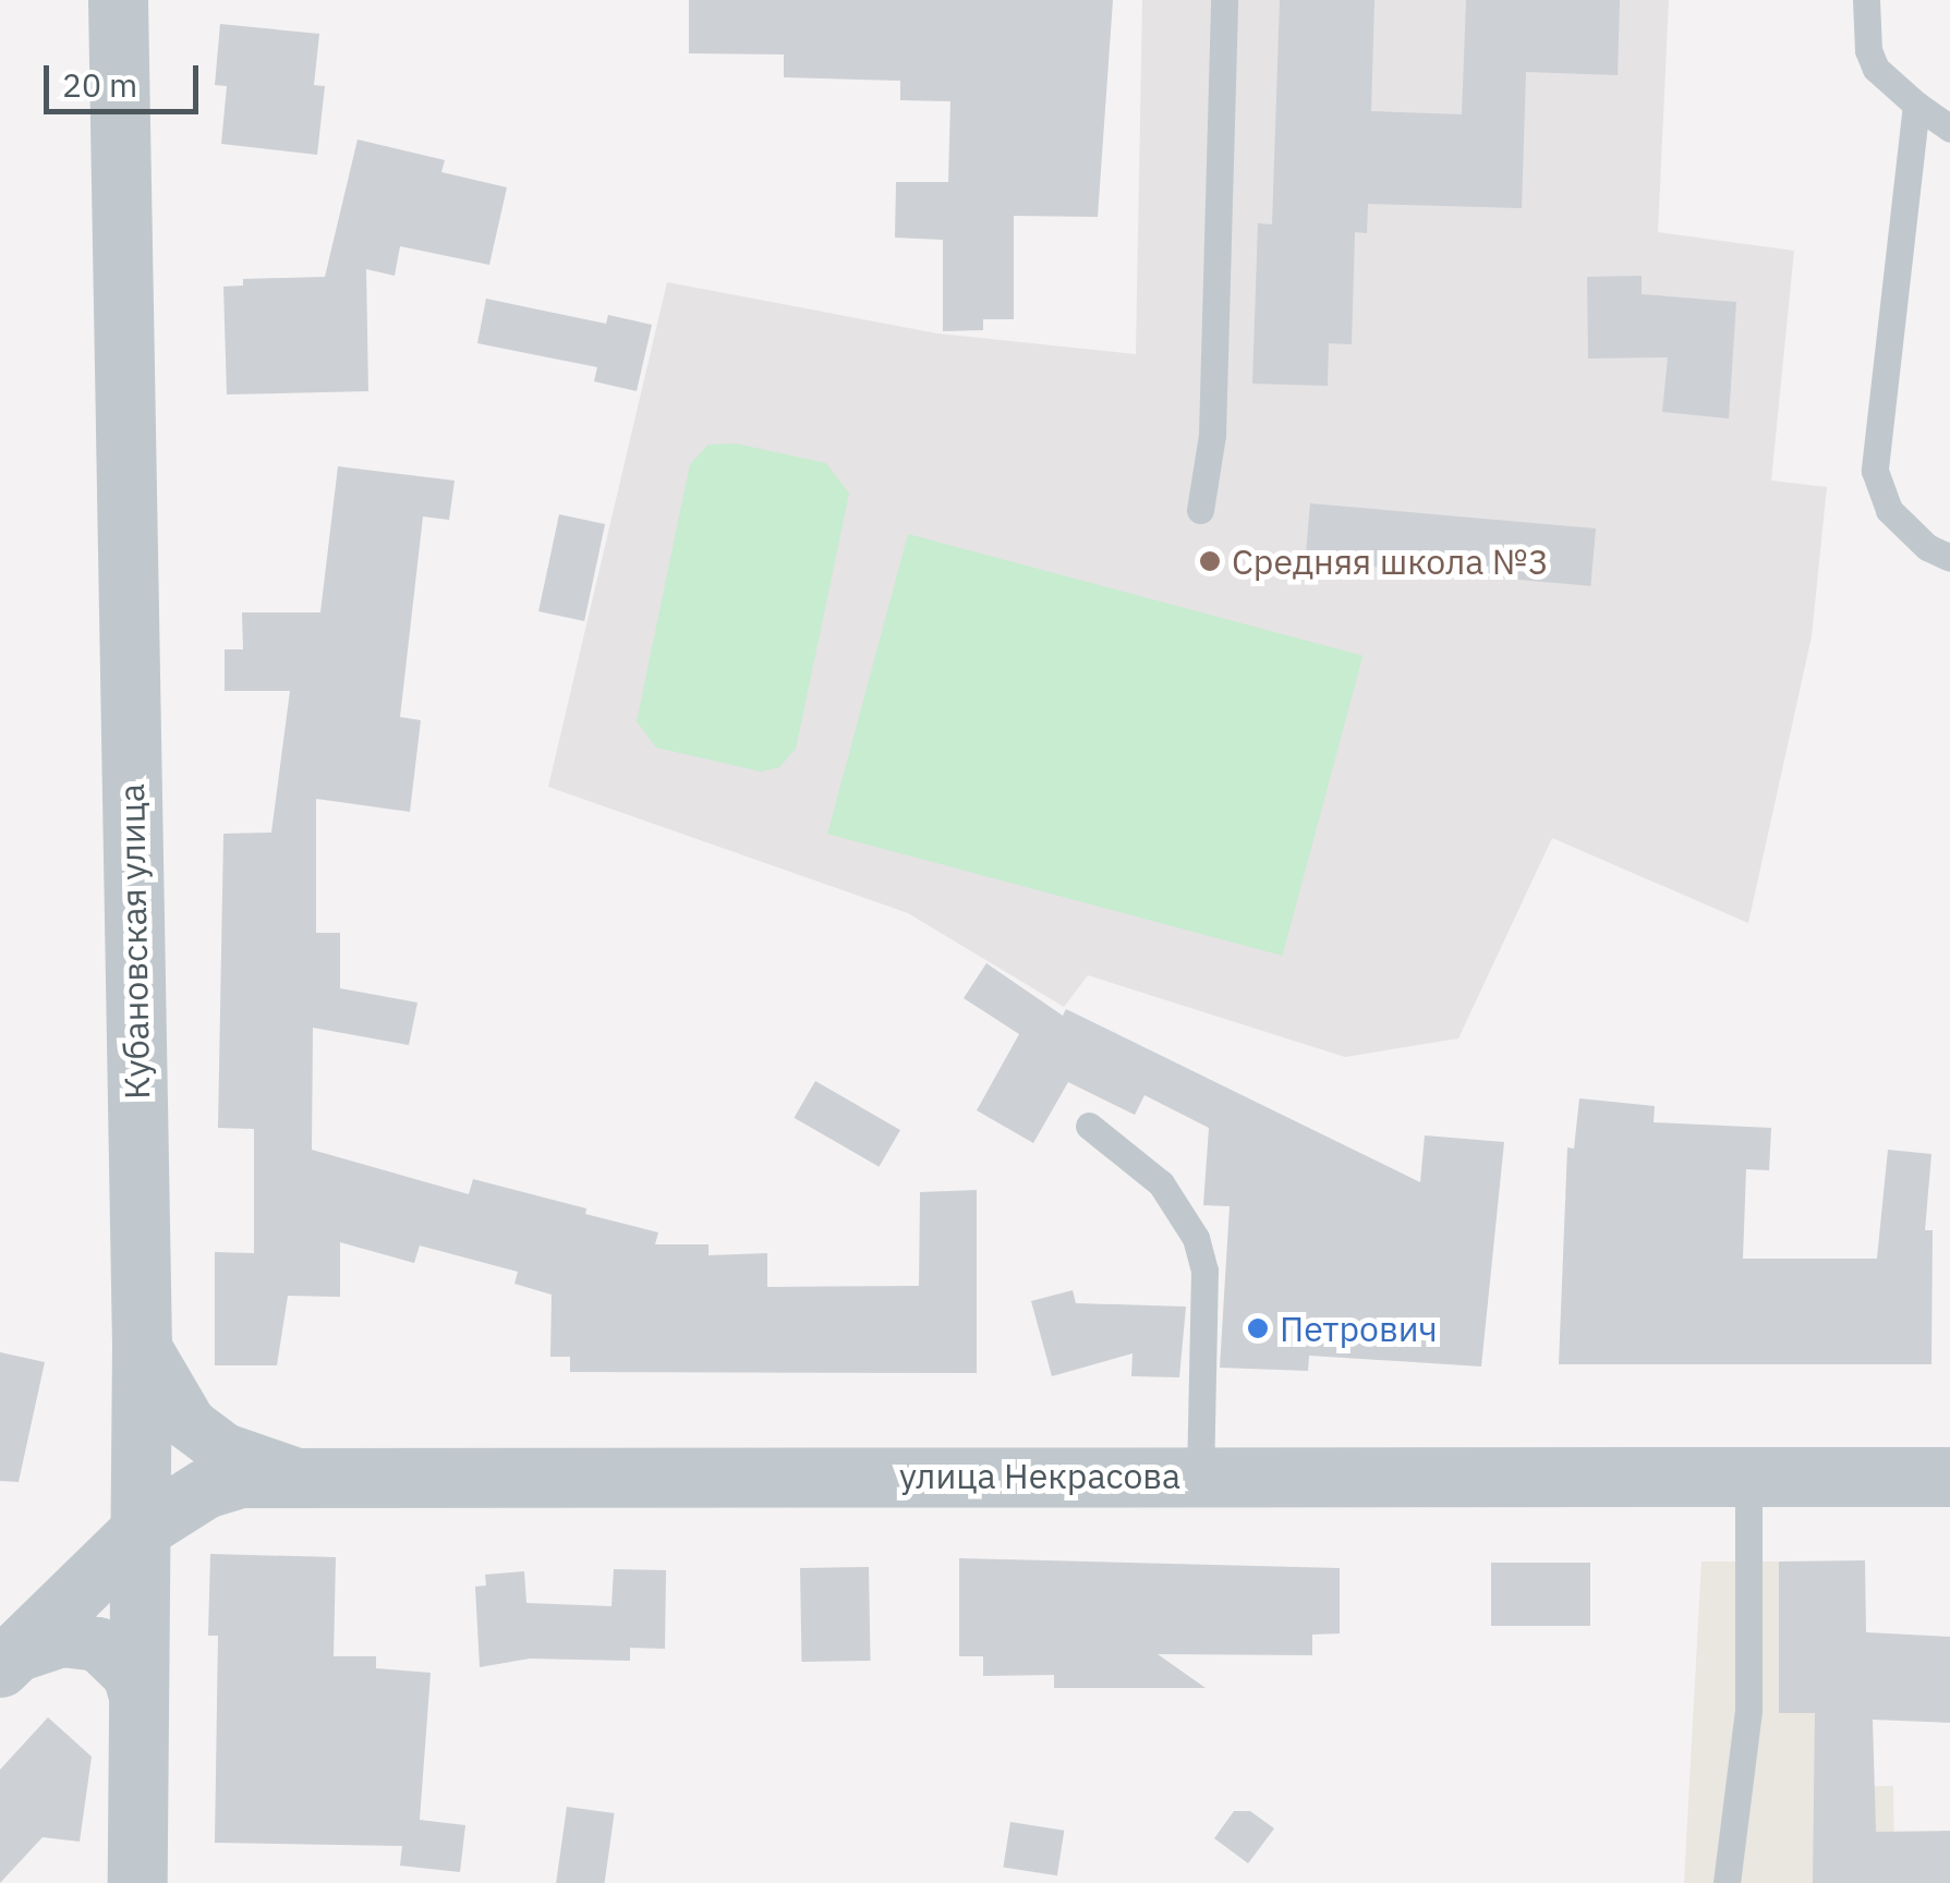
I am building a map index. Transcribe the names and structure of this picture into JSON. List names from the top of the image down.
{
  "streets": {
    "street": ["Кубановская улица", "улица Некрасова"]
  },
  "crossings": [
    ["Кубановская улица", "улица Некрасова"]
  ],
  "places": ["Средняя школа №3", "Петрович"],
  "scale_bar": "20 m"
}
